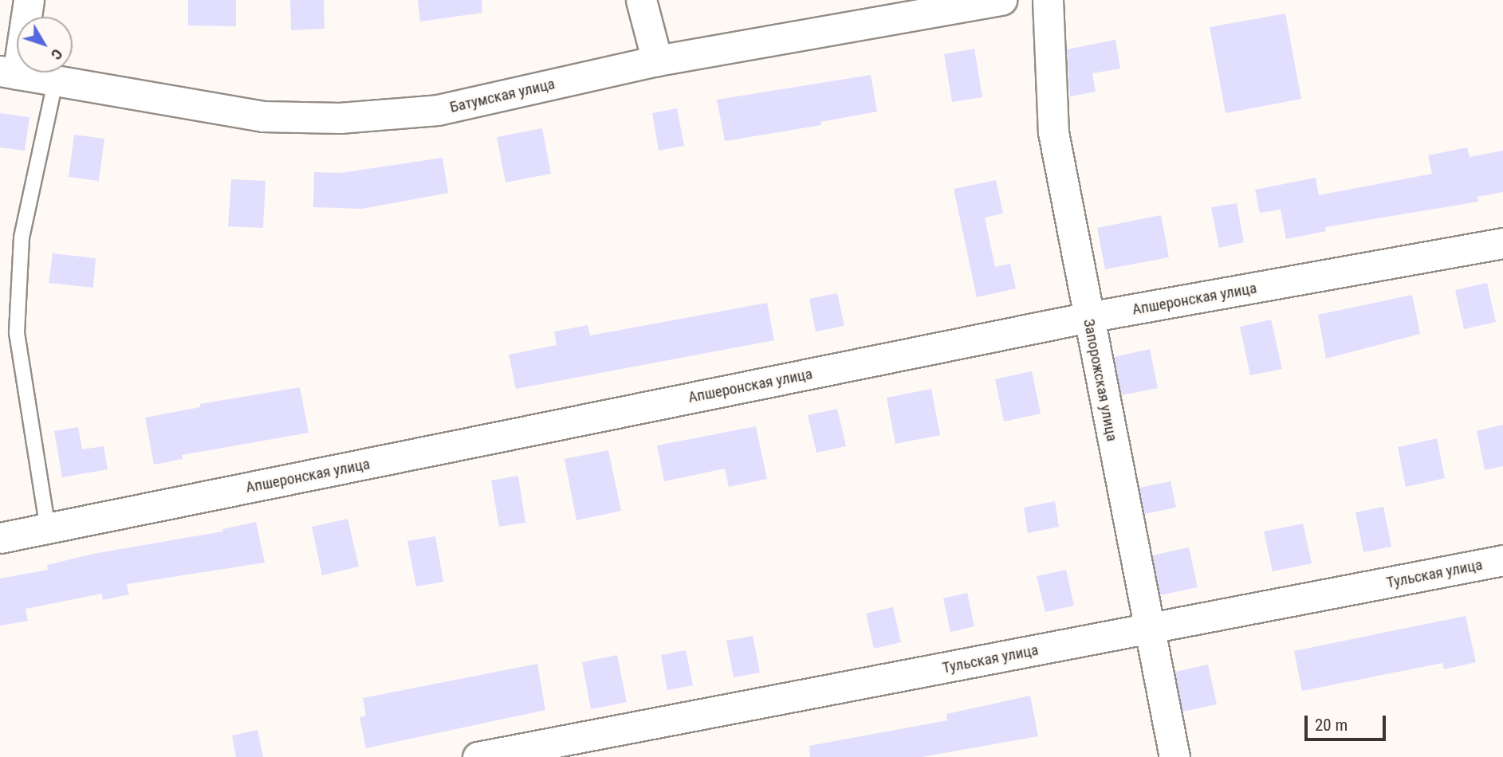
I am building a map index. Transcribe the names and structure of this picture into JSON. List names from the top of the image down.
{
  "streets": {
    "street": [
      "Батумская улица",
      "Апшеронская улица",
      "Запорожская улица",
      "Тульская улица"
    ]
  },
  "crossings": [
    ["Апшеронская улица", "Запорожская улица"],
    ["Запорожская улица", "Тульская улица"]
  ],
  "scale_bar": "20 m",
  "north": "bottom right"
}
